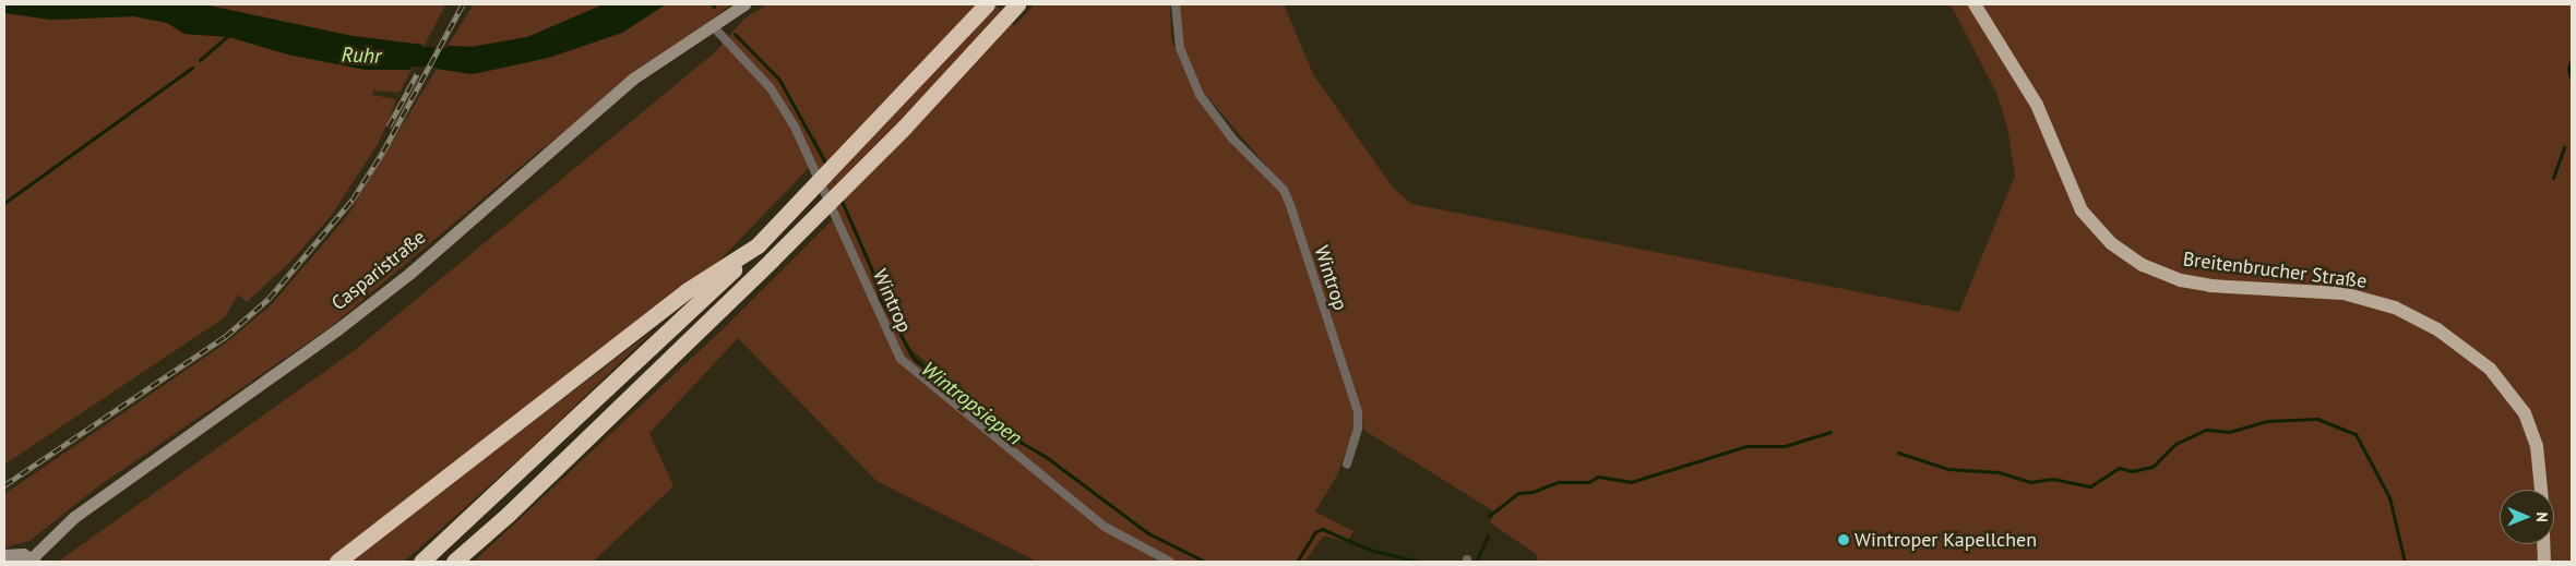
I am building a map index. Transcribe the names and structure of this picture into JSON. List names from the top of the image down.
{
  "streets": {
    "main road": ["Casparistraße", "Breitenbrucher Straße"],
    "street": ["Wintrop"]
  },
  "crossings": [
    ["Casparistraße", "Wintrop"]
  ],
  "water": ["Ruhr", "Wintropsiepen"],
  "places": ["Wintroper Kapellchen"],
  "north": "right"
}
